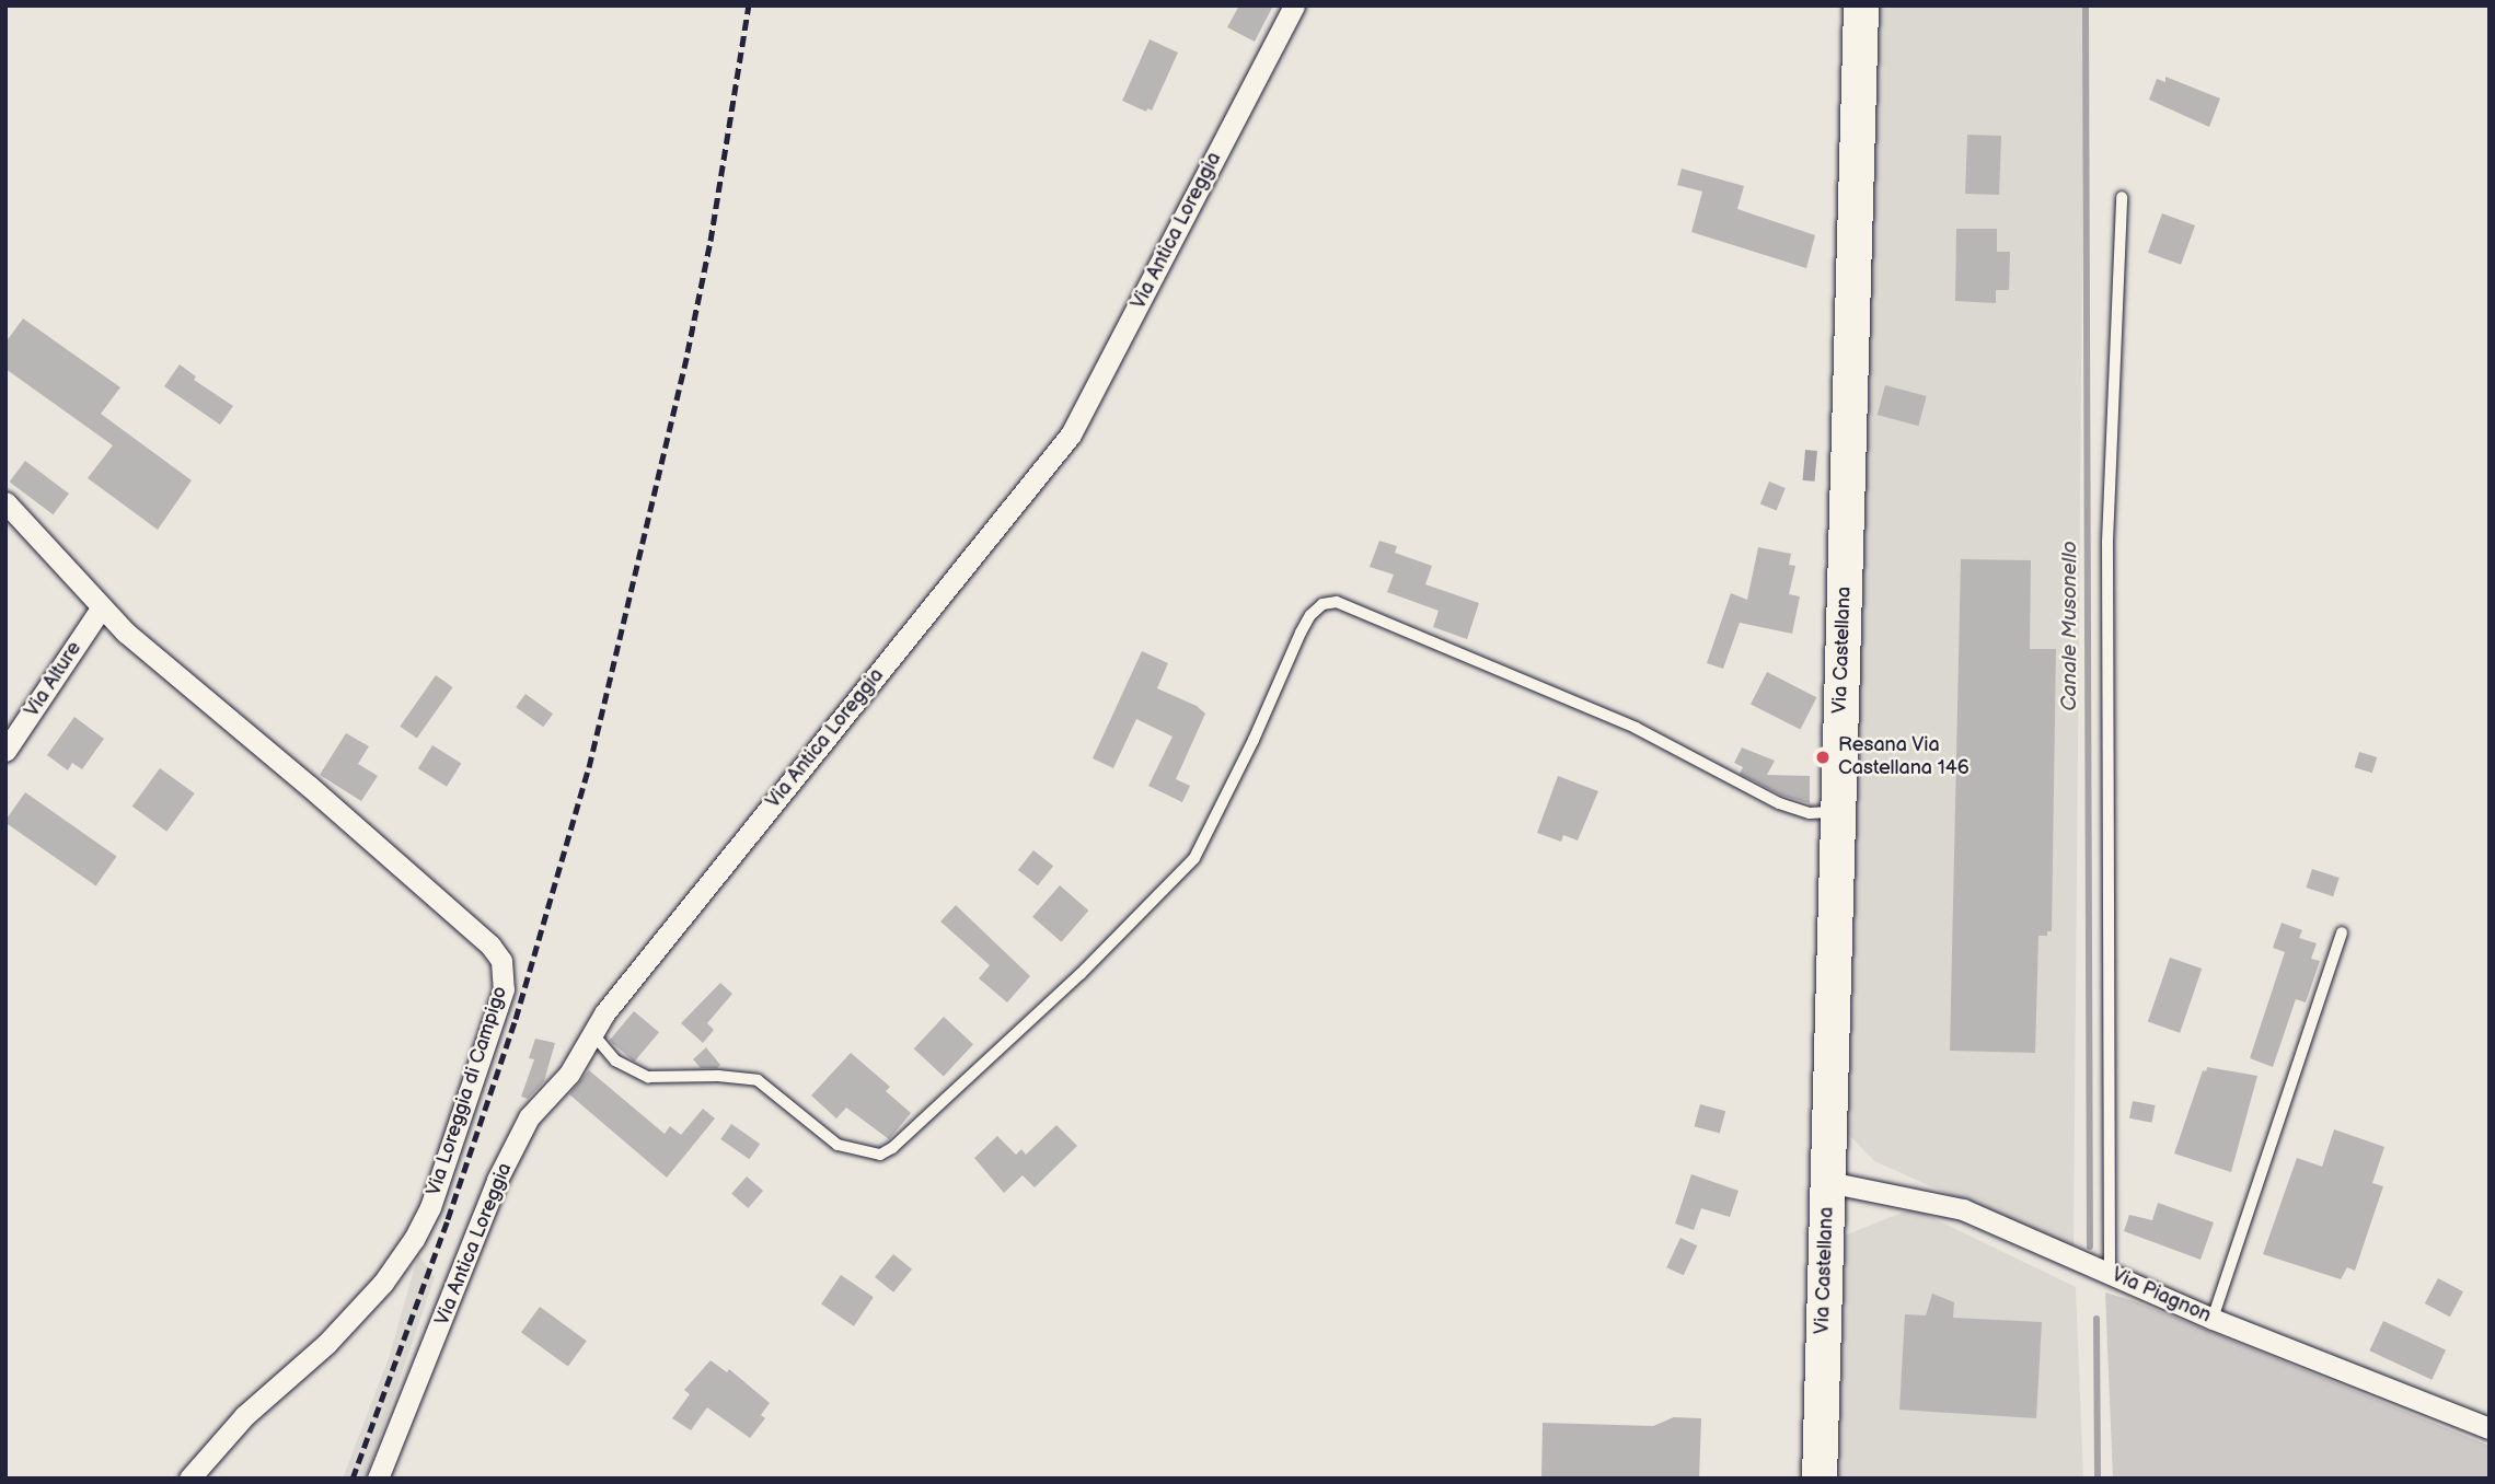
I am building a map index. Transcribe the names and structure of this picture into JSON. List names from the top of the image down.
{
  "streets": {
    "main road": ["Via Castellana"],
    "street": [
      "Via Antica Loreggia",
      "Via Alture",
      "Via Loreggia di Campigo",
      "Via Piagnon"
    ]
  },
  "crossings": [
    ["Via Castellana", "Via Piagnon"],
    ["Via Alture", "Via Loreggia di Campigo"]
  ],
  "water": ["Canale Musonello"],
  "places": ["Resana Via Castellana 146"]
}
